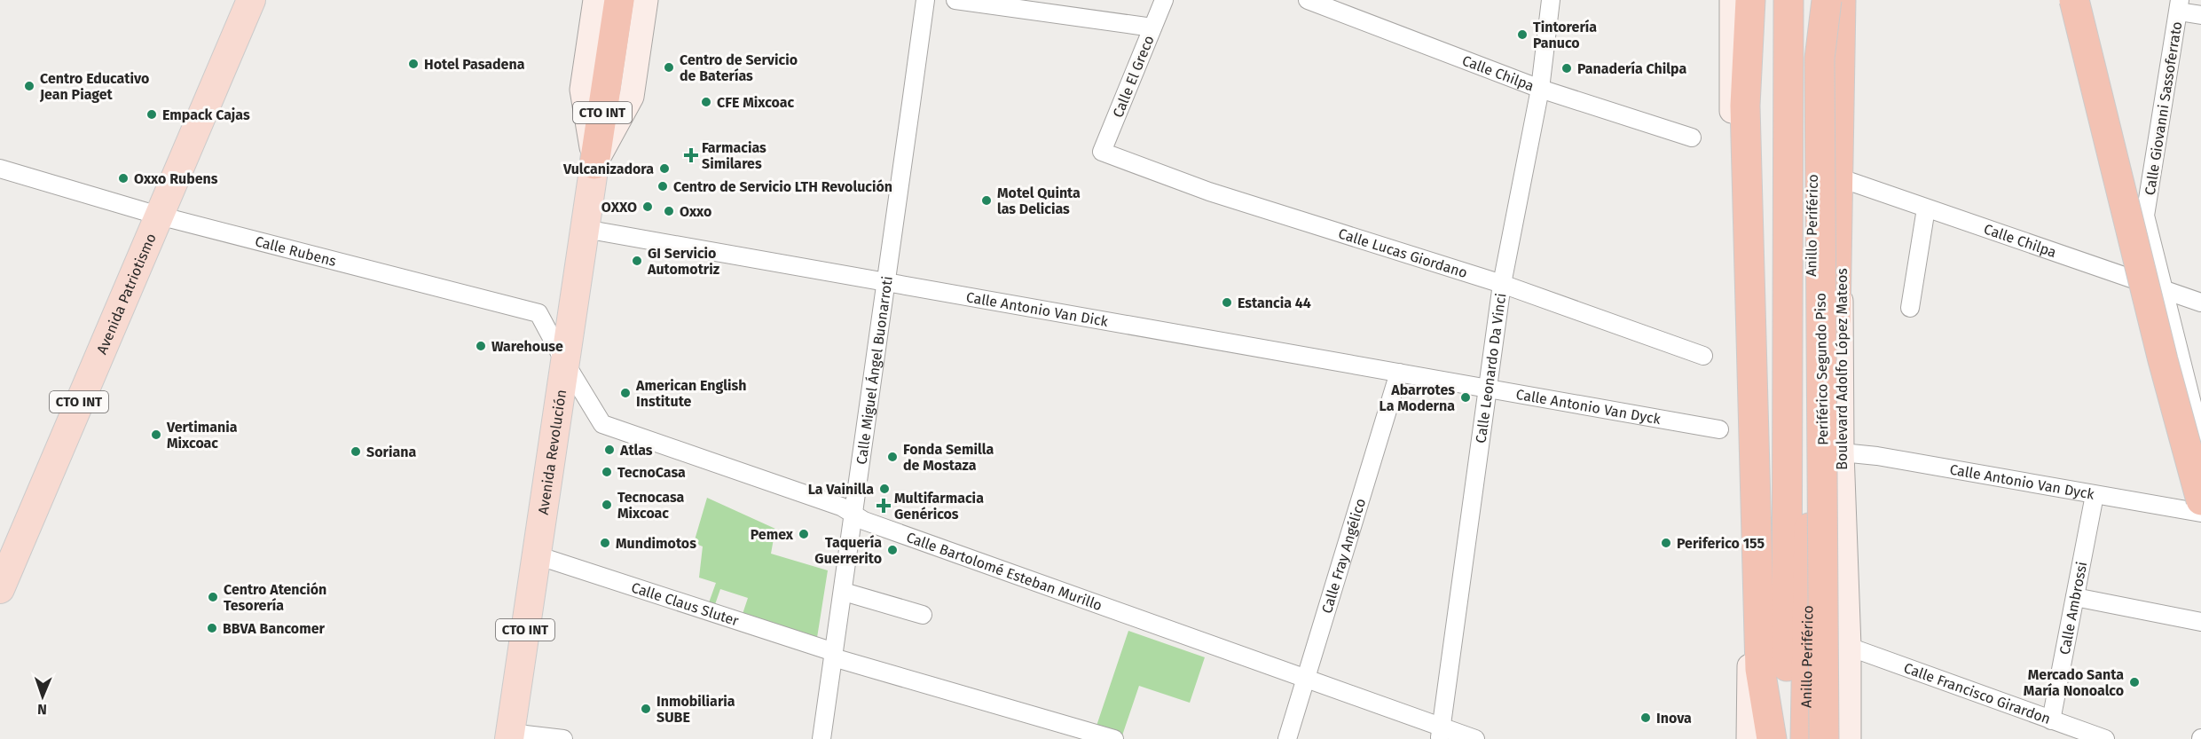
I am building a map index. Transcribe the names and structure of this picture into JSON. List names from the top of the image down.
{
  "streets": {
    "highway": ["CTO INT", "Anillo Periférico", "Periférico Segundo Piso"],
    "main road": ["Avenida Patriotismo", "Boulevard Adolfo López Mateos", "Avenida Revolución"],
    "street": [
      "Calle Chilpa",
      "Calle El Greco",
      "Calle Giovanni Sassoferrato",
      "Calle Rubens",
      "Calle Lucas Giordano",
      "Calle Antonio Van Dick",
      "Calle Leonardo Da Vinci",
      "Calle Miguel Ángel Buonarroti",
      "Calle Antonio Van Dyck",
      "Calle Fray Angélico",
      "Calle Bartolomé Esteban Murillo",
      "Calle Claus Sluter",
      "Calle Ambrossi",
      "Calle Francisco Girardon"
    ]
  },
  "crossings": [
    ["Calle Chilpa", "Calle Giovanni Sassoferrato"],
    ["Calle Chilpa", "Calle Leonardo Da Vinci"],
    ["Calle Chilpa", "Boulevard Adolfo López Mateos"],
    ["Calle El Greco", "Calle Lucas Giordano"],
    ["CTO INT", "Avenida Revolución"],
    ["Calle Rubens", "Avenida Patriotismo"],
    ["Calle Rubens", "Avenida Revolución"],
    ["Calle Rubens", "Calle Bartolomé Esteban Murillo"],
    ["Calle Lucas Giordano", "Calle Leonardo Da Vinci"],
    ["Calle Antonio Van Dick", "Calle Leonardo Da Vinci"],
    ["Calle Antonio Van Dick", "Calle Miguel Ángel Buonarroti"],
    ["Calle Antonio Van Dick", "Calle Antonio Van Dyck"],
    ["Calle Antonio Van Dick", "Avenida Revolución"],
    ["Calle Antonio Van Dick", "Calle Fray Angélico"],
    ["Calle Leonardo Da Vinci", "Calle Antonio Van Dyck"],
    ["Calle Leonardo Da Vinci", "Calle Bartolomé Esteban Murillo"],
    ["Boulevard Adolfo López Mateos", "Calle Antonio Van Dyck"],
    ["Boulevard Adolfo López Mateos", "Calle Francisco Girardon"],
    ["Calle Miguel Ángel Buonarroti", "Calle Bartolomé Esteban Murillo"],
    ["Calle Miguel Ángel Buonarroti", "Calle Claus Sluter"],
    ["Calle Antonio Van Dyck", "Calle Ambrossi"],
    ["Avenida Revolución", "Calle Bartolomé Esteban Murillo"],
    ["Avenida Revolución", "Calle Claus Sluter"],
    ["Calle Fray Angélico", "Calle Bartolomé Esteban Murillo"],
    ["Calle Ambrossi", "Calle Francisco Girardon"]
  ],
  "places": {
    "other": [
      "Tintorería Panuco",
      "Hotel Pasadena",
      "Centro de Servicio de Baterías",
      "Panadería Chilpa",
      "Centro Educativo Jean Piaget",
      "CFE Mixcoac",
      "Empack Cajas",
      "Vulcanizadora",
      "Oxxo Rubens",
      "Centro de Servicio LTH Revolución",
      "Motel Quinta las Delicias",
      "OXXO",
      "Oxxo",
      "GI Servicio Automotriz",
      "Estancia 44",
      "Warehouse",
      "American English Institute",
      "Abarrotes La Moderna",
      "Vertimania Mixcoac",
      "Atlas",
      "Soriana",
      "Fonda Semilla de Mostaza",
      "TecnoCasa",
      "La Vainilla",
      "Tecnocasa Mixcoac",
      "Pemex",
      "Mundimotos",
      "Periferico 155",
      "Taquería Guerrerito",
      "Centro Atención Tesorería",
      "BBVA Bancomer",
      "Mercado Santa María Nonoalco",
      "Inmobiliaria SUBE",
      "Inova"
    ],
    "health": ["Farmacias Similares", "Multifarmacia Genéricos"]
  },
  "north": "bottom"
}
